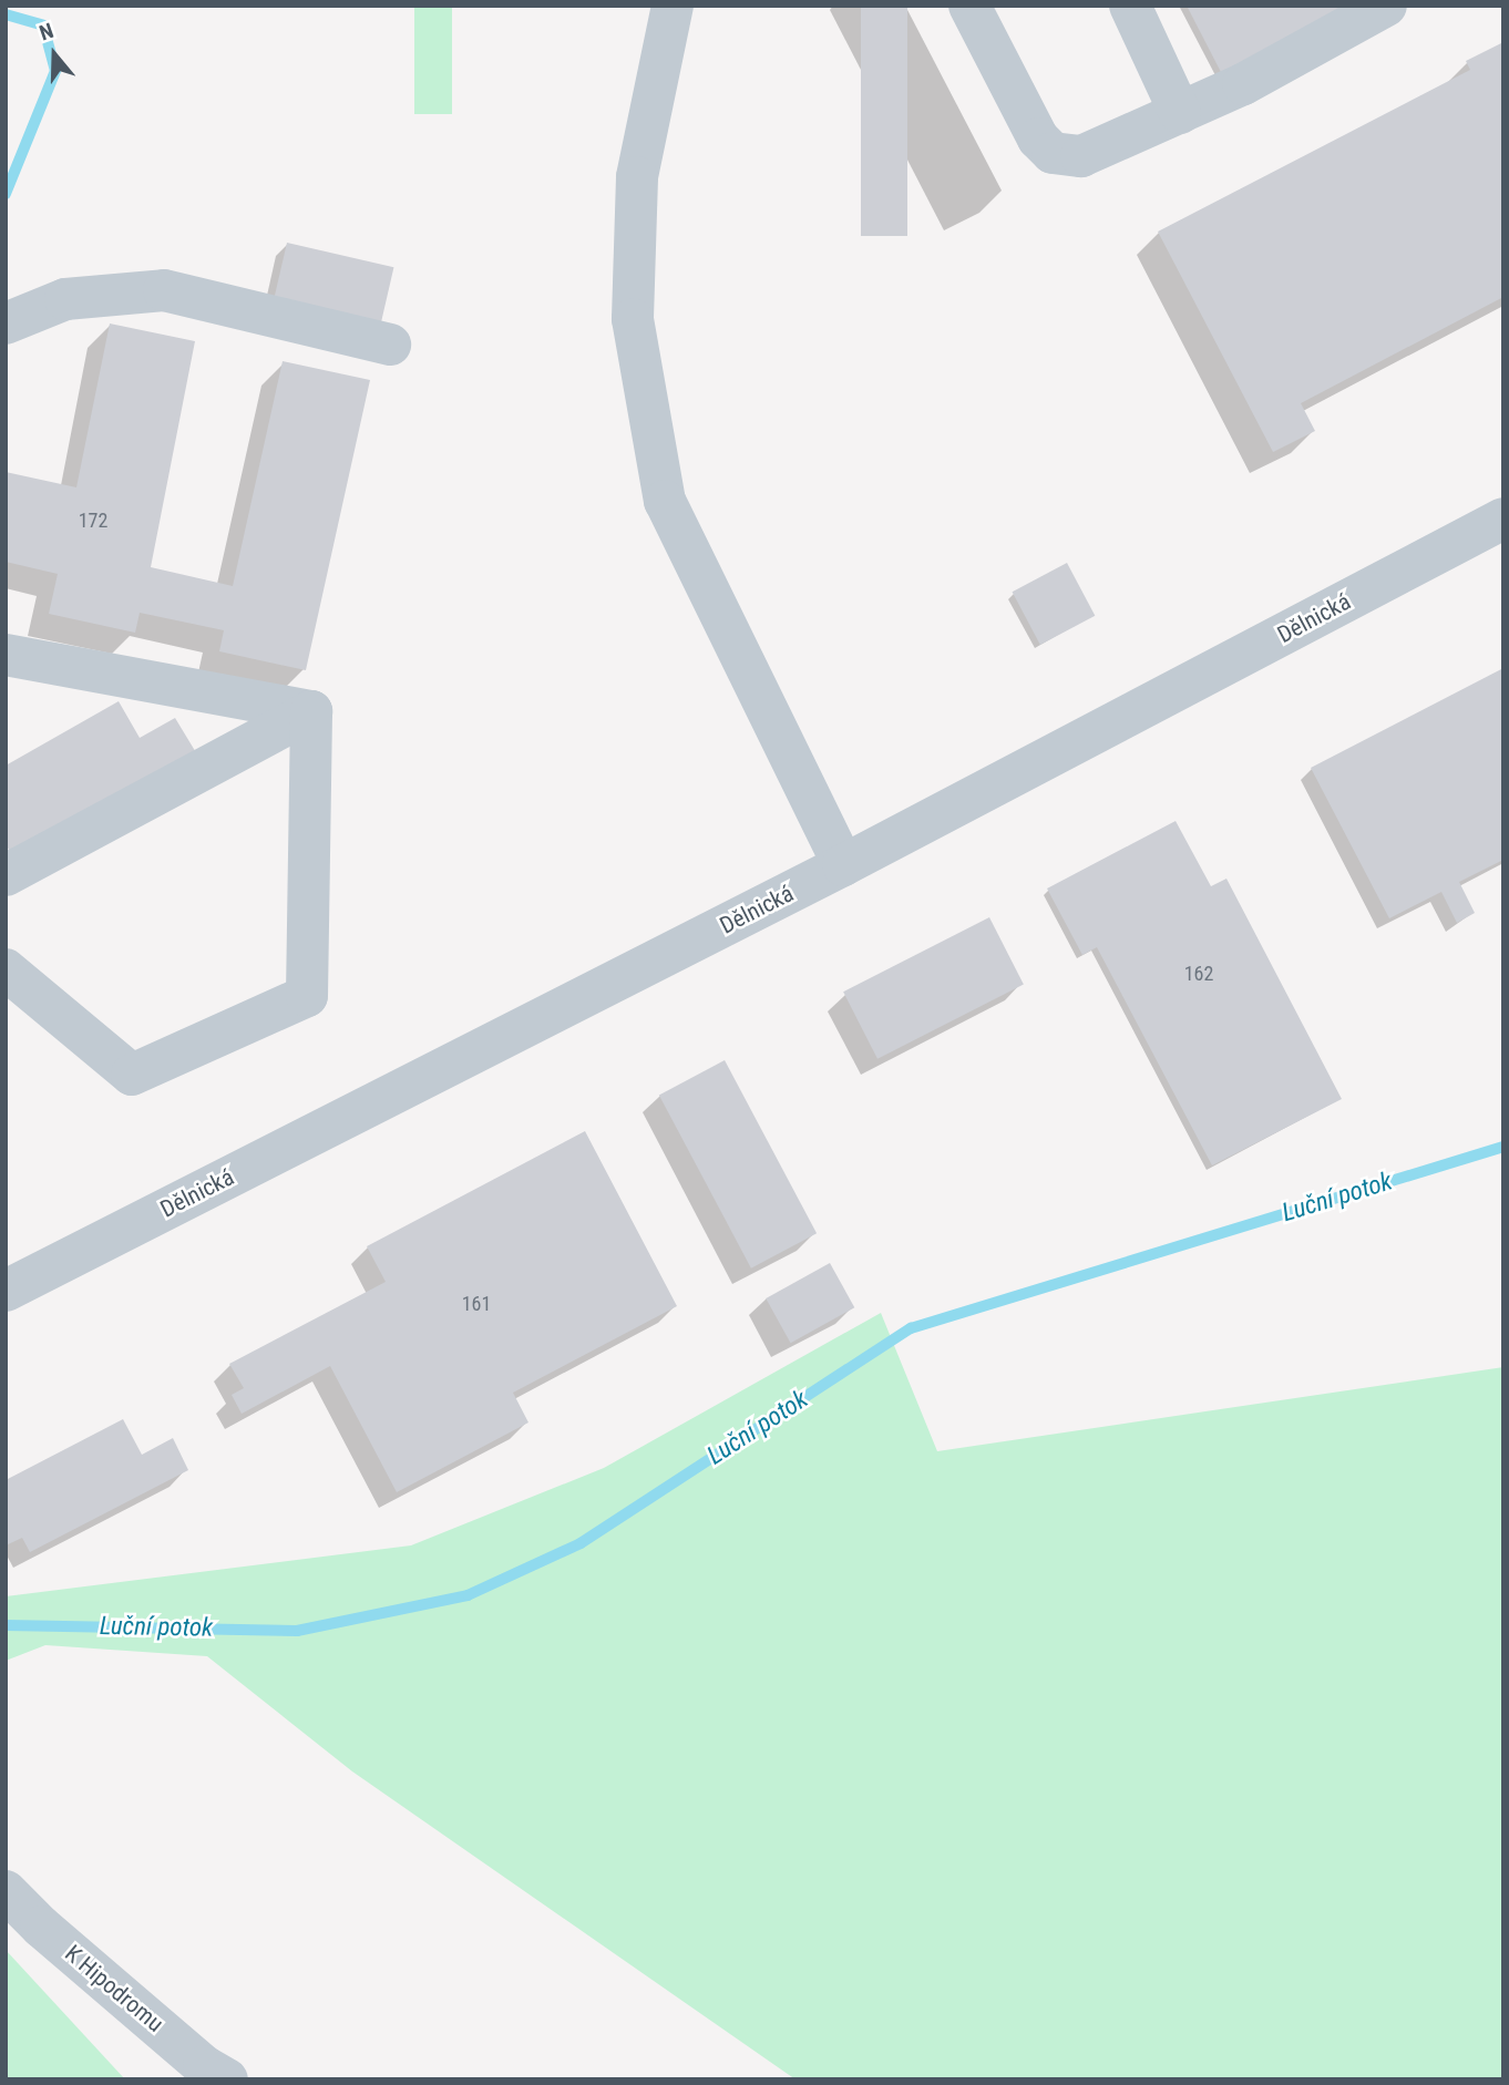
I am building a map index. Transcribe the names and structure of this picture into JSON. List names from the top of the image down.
{
  "streets": {
    "street": ["Dělnická", "K Hipodromu"]
  },
  "water": ["Luční potok"],
  "house_numbers": ["172", "162", "161"],
  "north": "top"
}
